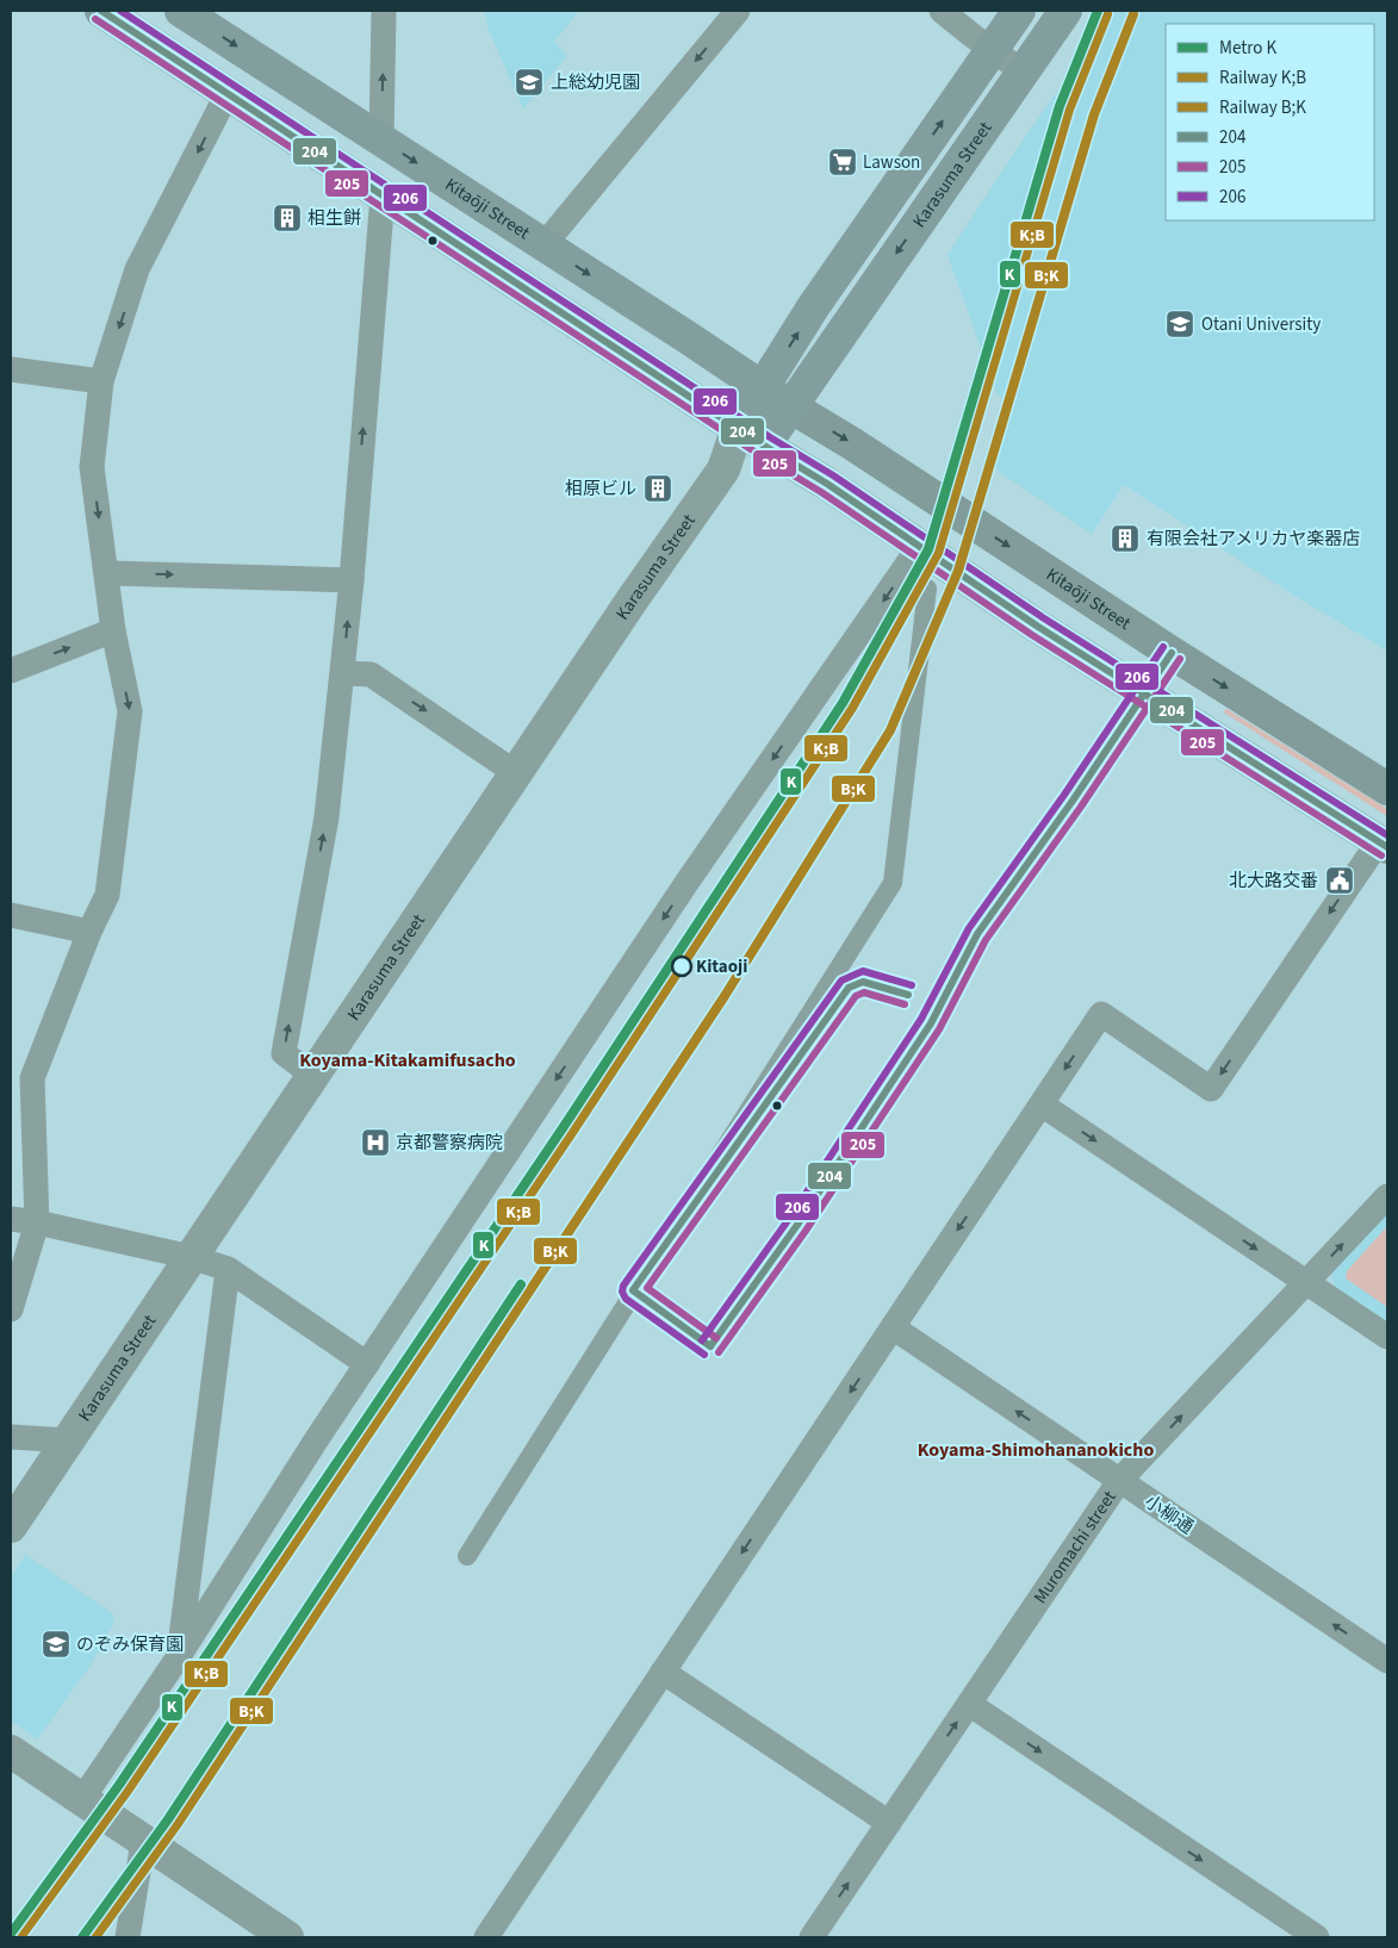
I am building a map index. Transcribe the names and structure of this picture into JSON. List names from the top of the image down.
{
  "streets": {
    "highway": ["Karasuma Street", "Kitaōji Street"],
    "street": ["小柳通", "Muromachi street"]
  },
  "crossings": [
    ["Karasuma Street", "Kitaōji Street"],
    ["小柳通", "Muromachi street"]
  ],
  "one_way": ["小柳通", "Muromachi street"],
  "districts": ["Koyama-Kitakamifusacho", "Koyama-Shimohananokicho"],
  "places": {
    "school or university": ["上総幼児園", "Otani University", "のぞみ保育園"],
    "supermarket": ["Lawson"],
    "building": ["相生餅", "相原ビル", "有限会社アメリカヤ楽器店"],
    "public building": ["北大路交番"],
    "other": ["Kitaoji"],
    "hospital": ["京都警察病院"]
  },
  "lines": [
    "metro line K",
    "transit line 204",
    "transit line 206",
    "rail line K;B",
    "rail line B;K",
    "transit line 205"
  ],
  "legend": [
    "Metro K",
    "Railway K;B",
    "Railway B;K",
    "204",
    "205",
    "206"
  ]
}
